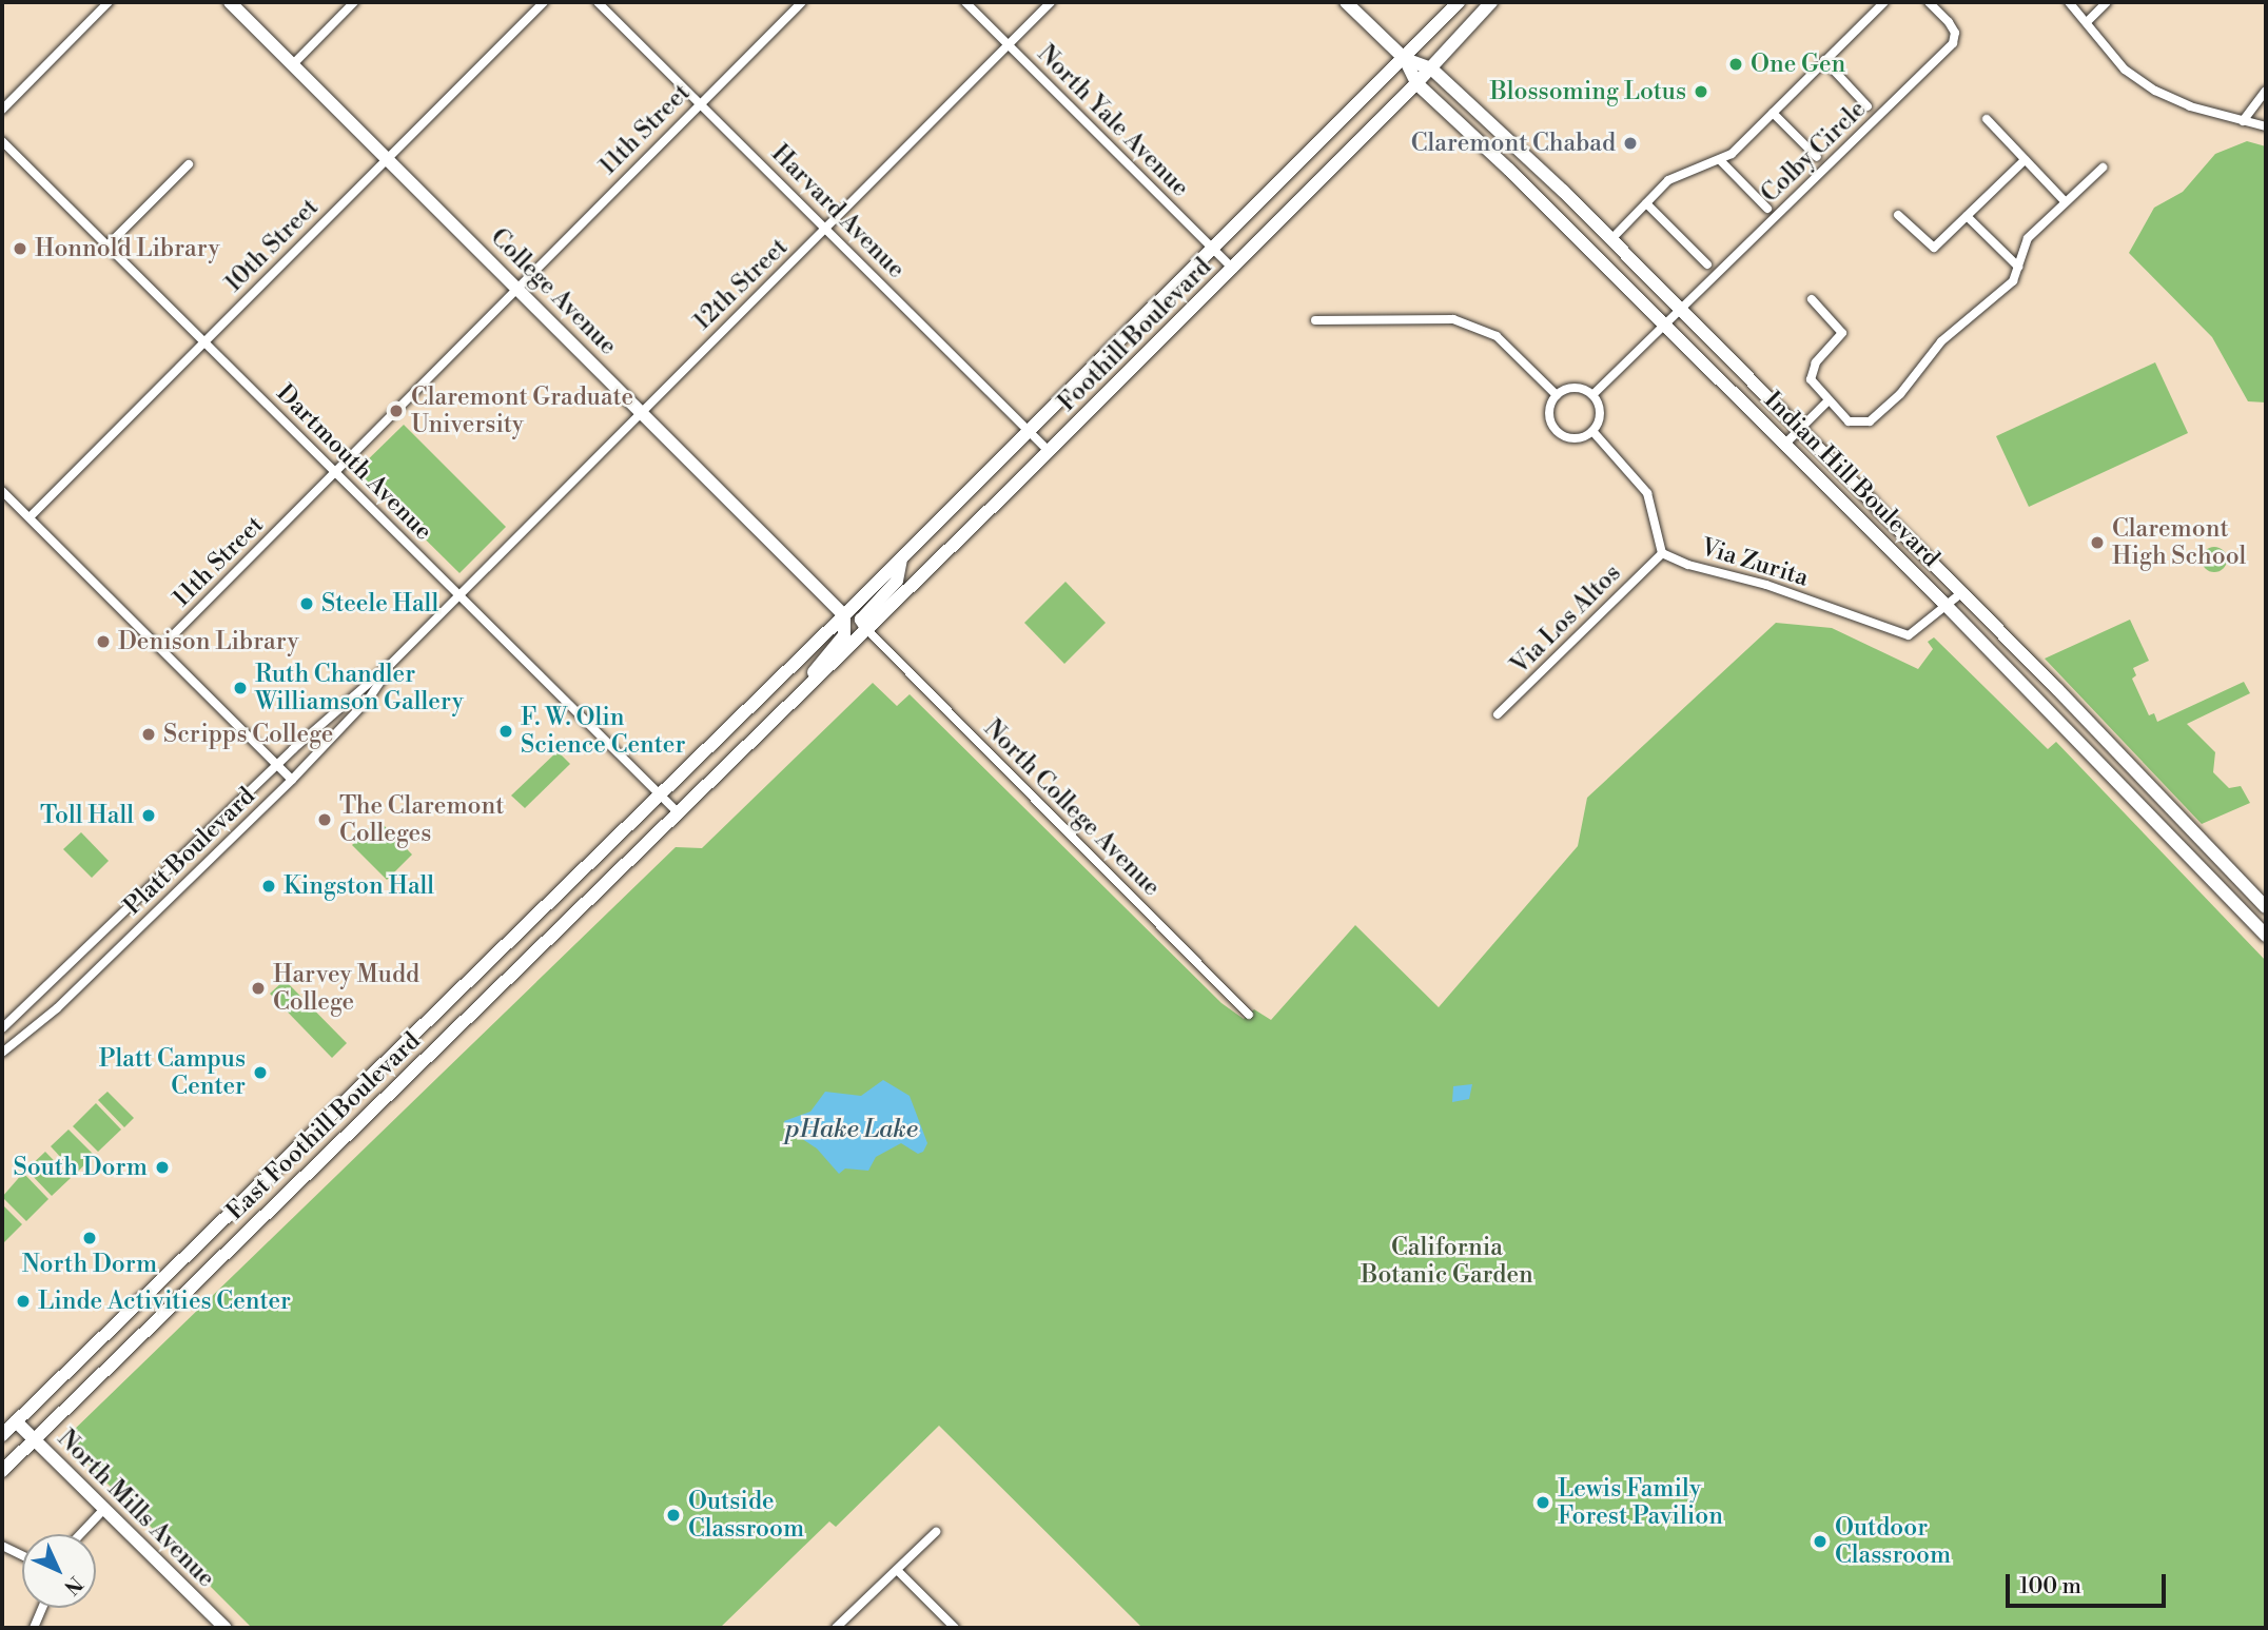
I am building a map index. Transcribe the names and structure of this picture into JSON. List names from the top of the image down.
{
  "streets": {
    "main road": [
      "College Avenue",
      "Foothill Boulevard",
      "Indian Hill Boulevard",
      "East Foothill Boulevard",
      "North Mills Avenue"
    ],
    "street": [
      "North Yale Avenue",
      "11th Street",
      "Colby Circle",
      "Harvard Avenue",
      "10th Street",
      "12th Street",
      "Dartmouth Avenue",
      "Via Zurita",
      "Via Los Altos",
      "North College Avenue",
      "Platt Boulevard"
    ]
  },
  "crossings": [
    ["North Yale Avenue", "12th Street"],
    ["North Yale Avenue", "Foothill Boulevard"],
    ["11th Street", "Harvard Avenue"],
    ["11th Street", "College Avenue"],
    ["11th Street", "Dartmouth Avenue"],
    ["Colby Circle", "Indian Hill Boulevard"],
    ["Harvard Avenue", "12th Street"],
    ["Harvard Avenue", "Foothill Boulevard"],
    ["10th Street", "College Avenue"],
    ["10th Street", "Dartmouth Avenue"],
    ["12th Street", "College Avenue"],
    ["12th Street", "Dartmouth Avenue"],
    ["12th Street", "Platt Boulevard"],
    ["College Avenue", "Foothill Boulevard"],
    ["College Avenue", "East Foothill Boulevard"],
    ["Foothill Boulevard", "Indian Hill Boulevard"],
    ["Foothill Boulevard", "North College Avenue"],
    ["Foothill Boulevard", "East Foothill Boulevard"],
    ["Dartmouth Avenue", "Platt Boulevard"],
    ["Dartmouth Avenue", "East Foothill Boulevard"],
    ["Indian Hill Boulevard", "Via Zurita"],
    ["Via Zurita", "Via Los Altos"],
    ["North College Avenue", "East Foothill Boulevard"],
    ["East Foothill Boulevard", "North Mills Avenue"]
  ],
  "water": ["pHake Lake"],
  "parks": ["California Botanic Garden"],
  "places": [
    "One Gen",
    "Blossoming Lotus",
    "Claremont Chabad",
    "Honnold Library",
    "Claremont Graduate University",
    "Claremont High School",
    "Steele Hall",
    "Denison Library",
    "Ruth Chandler Williamson Gallery",
    "F. W. Olin Science Center",
    "Scripps College",
    "Toll Hall",
    "The Claremont Colleges",
    "Kingston Hall",
    "Harvey Mudd College",
    "Platt Campus Center",
    "South Dorm",
    "North Dorm",
    "Linde Activities Center",
    "Lewis Family Forest Pavilion",
    "Outside Classroom",
    "Outdoor Classroom"
  ],
  "scale_bar": "100 m",
  "north": "bottom right"
}
